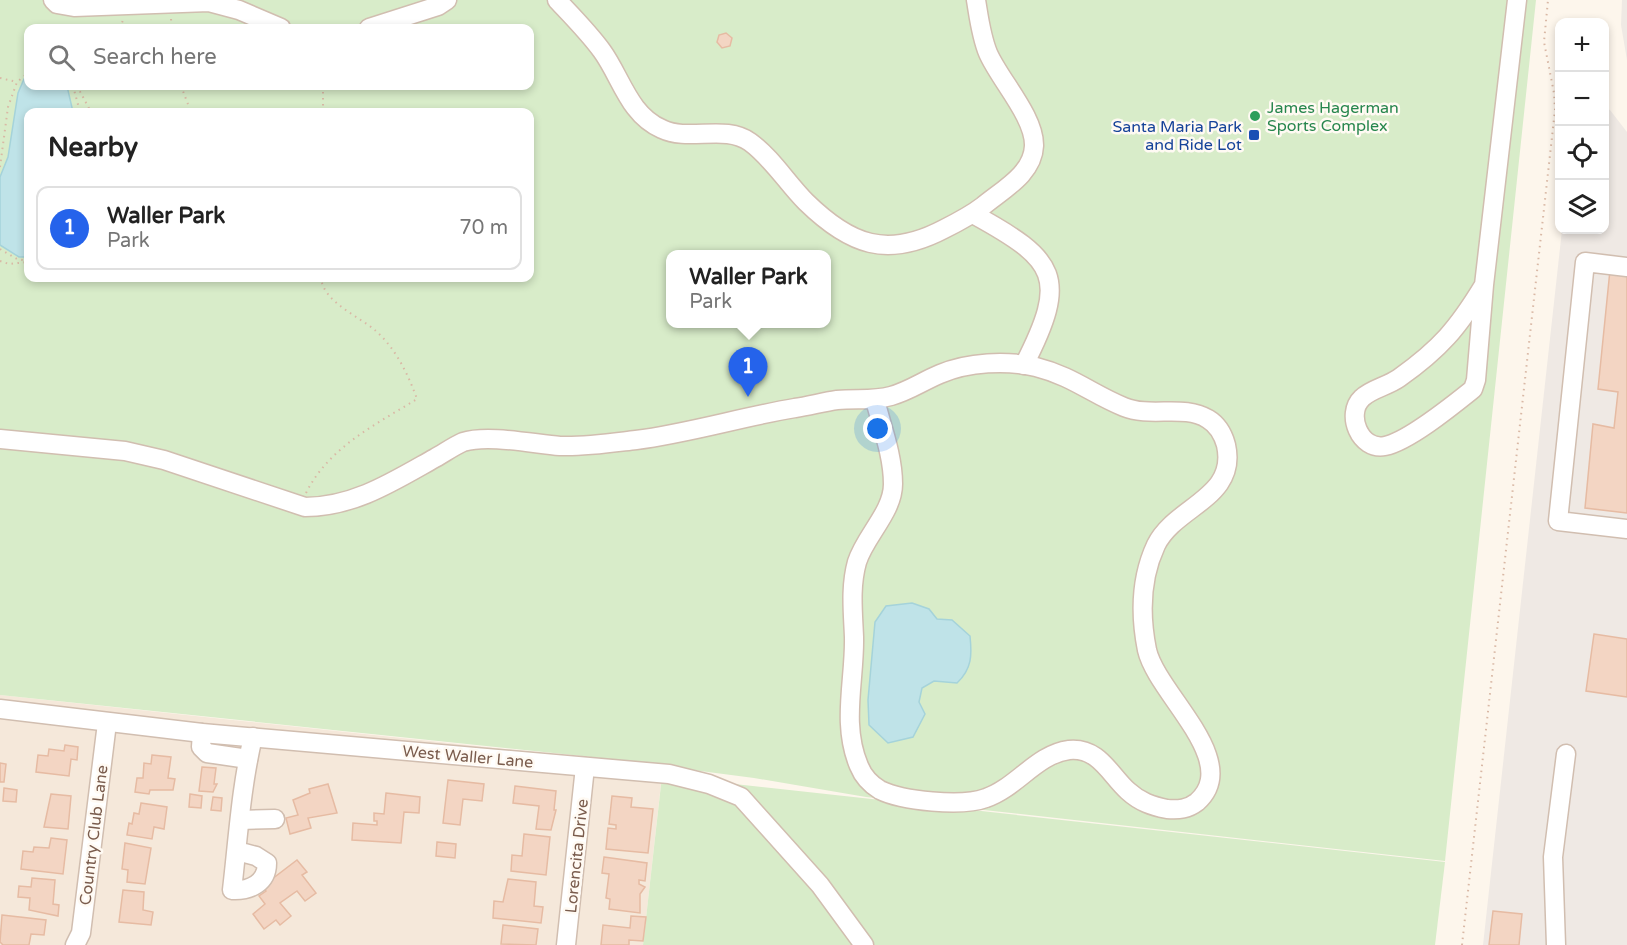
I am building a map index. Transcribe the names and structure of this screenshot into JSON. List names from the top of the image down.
{
  "streets": {
    "street": ["West Waller Lane", "Country Club Lane", "Lorencita Drive"]
  },
  "crossings": [
    ["West Waller Lane", "Country Club Lane"],
    ["West Waller Lane", "Lorencita Drive"]
  ],
  "places": {
    "other": ["James Hagerman Sports Complex"],
    "transit": ["Santa Maria Park and Ride Lot"]
  },
  "page": {
    "map_buttons": ["+", "−"],
    "search": "Search here",
    "heading": "Nearby",
    "list": [
      {
        "mark": "1",
        "name": "Waller Park",
        "note": "Park",
        "value": "70 m"
      }
    ],
    "popup": ["Waller Park", "Park"],
    "pins": "1"
  }
}
